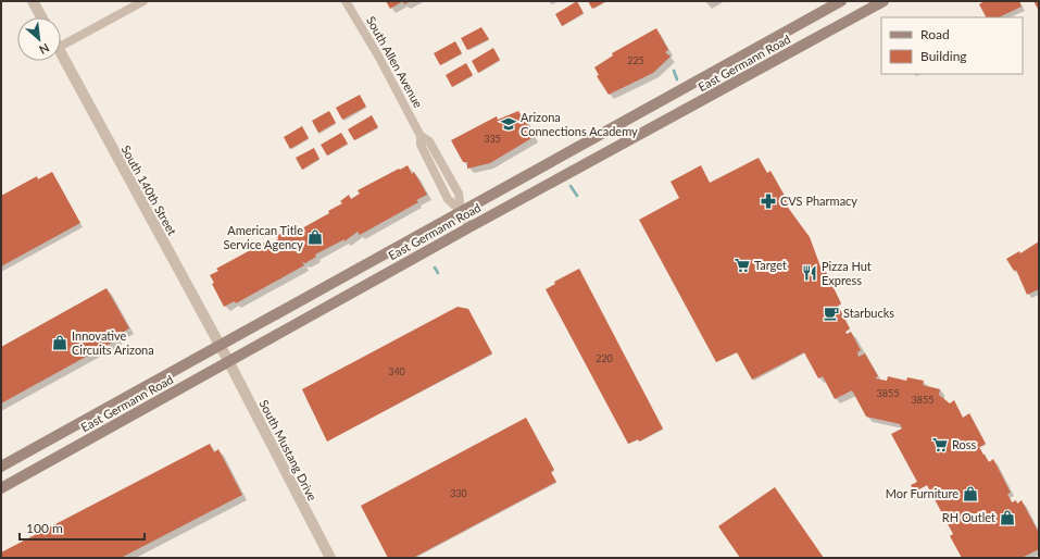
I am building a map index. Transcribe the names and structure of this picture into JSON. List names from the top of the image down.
{
  "streets": {
    "main road": ["East Germann Road"],
    "street": ["South Allen Avenue", "South 140th Street", "South Mustang Drive"]
  },
  "crossings": [
    ["South Allen Avenue", "East Germann Road"],
    ["East Germann Road", "South 140th Street"],
    ["East Germann Road", "South Mustang Drive"],
    ["South 140th Street", "South Mustang Drive"]
  ],
  "places": {
    "school or university": ["Arizona Connections Academy"],
    "pharmacy": ["CVS Pharmacy"],
    "shop": [
      "American Title Service Agency",
      "Innovative Circuits Arizona",
      "Mor Furniture",
      "RH Outlet"
    ],
    "supermarket": ["Target", "Ross"],
    "restaurant": ["Pizza Hut Express"],
    "cafe": ["Starbucks"]
  },
  "house_numbers": [
    "225",
    "335",
    "220",
    "340",
    "3855",
    "3855",
    "330"
  ],
  "legend": ["Road", "Building"],
  "scale_bar": "100 m",
  "north": "bottom right"
}
